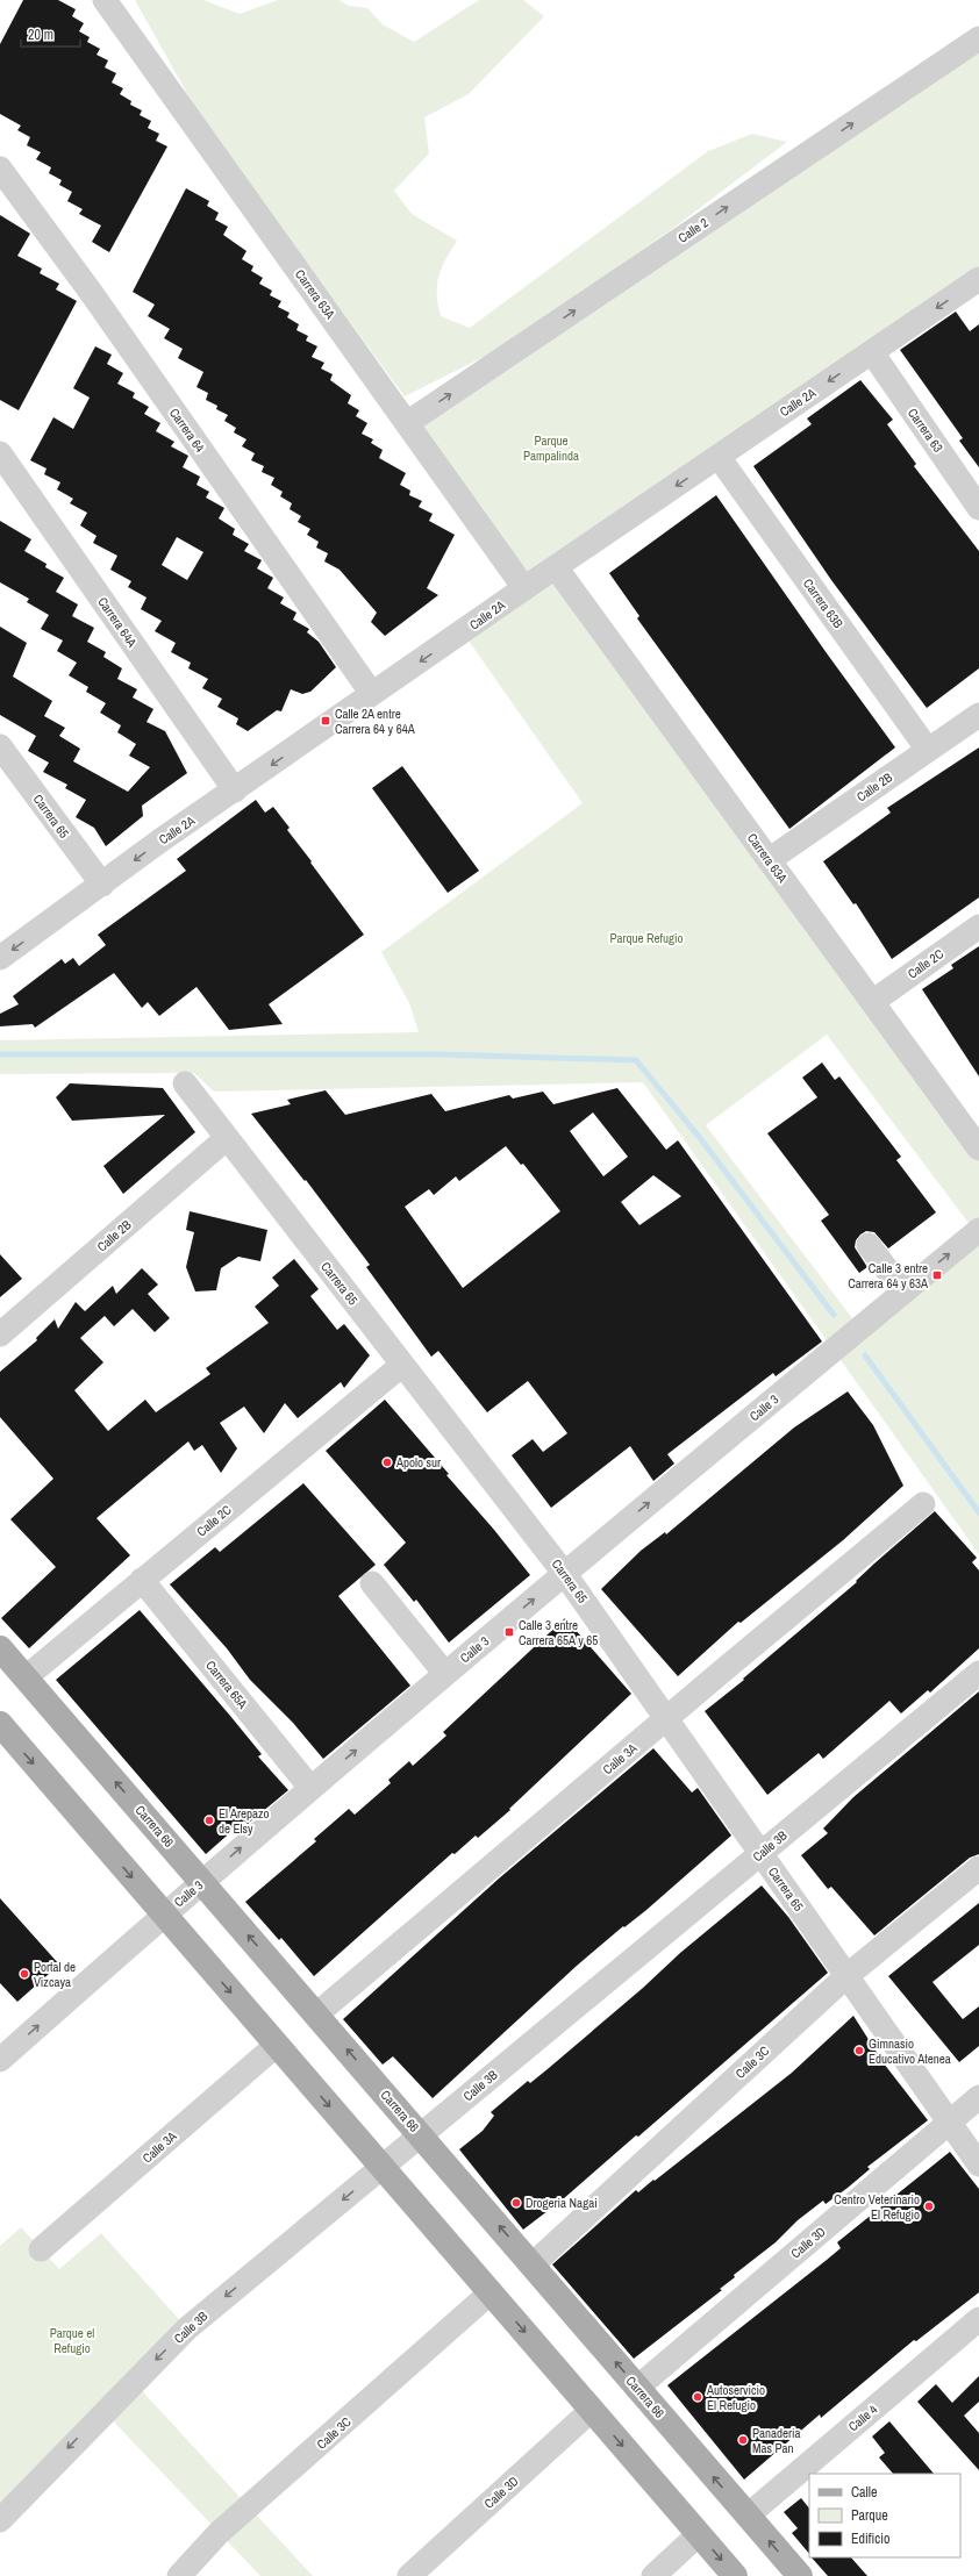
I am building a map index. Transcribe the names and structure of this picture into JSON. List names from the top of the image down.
{
  "streets": {
    "main road": ["Carrera 66"],
    "street": [
      "Calle 2",
      "Carrera 63A",
      "Calle 2A",
      "Carrera 64",
      "Carrera 63",
      "Carrera 63B",
      "Carrera 64A",
      "Calle 2B",
      "Carrera 65",
      "Calle 2C",
      "Calle 3",
      "Carrera 65A",
      "Calle 3A",
      "Calle 3B",
      "Calle 3C",
      "Calle 3D",
      "Calle 4"
    ]
  },
  "crossings": [
    ["Calle 2", "Carrera 63A"],
    ["Carrera 63A", "Calle 2A"],
    ["Carrera 63A", "Calle 2B"],
    ["Carrera 63A", "Calle 2C"],
    ["Calle 2A", "Carrera 64"],
    ["Calle 2A", "Carrera 63"],
    ["Calle 2A", "Carrera 63B"],
    ["Calle 2A", "Carrera 64A"],
    ["Calle 2A", "Carrera 65"],
    ["Carrera 63B", "Calle 2B"],
    ["Calle 2B", "Carrera 65"],
    ["Carrera 65", "Calle 2C"],
    ["Carrera 65", "Calle 3"],
    ["Carrera 65", "Calle 3A"],
    ["Carrera 65", "Calle 3B"],
    ["Carrera 65", "Calle 3C"],
    ["Carrera 65", "Calle 3D"],
    ["Calle 2C", "Carrera 65A"],
    ["Calle 2C", "Carrera 66"],
    ["Calle 3", "Carrera 65A"],
    ["Calle 3", "Carrera 66"],
    ["Calle 3A", "Carrera 66"],
    ["Carrera 66", "Calle 3B"],
    ["Carrera 66", "Calle 3C"],
    ["Carrera 66", "Calle 3D"],
    ["Carrera 66", "Calle 4"]
  ],
  "one_way": [
    "Calle 2",
    "Calle 2A",
    "Calle 3",
    "Calle 3B"
  ],
  "parks": ["Parque Pampalinda", "Parque Refugio", "Parque el Refugio"],
  "places": {
    "transit": ["Calle 2A entre Carrera 64 y 64A", "Calle 3 entre Carrera 64 y 63A", "Calle 3 entre Carrera 65A y 65"],
    "other": [
      "Apolo sur",
      "El Arepazo de Elsy",
      "Portal de Vizcaya",
      "Gimnasio Educativo Atenea",
      "Drogeria Nagai",
      "Centro Veterinario El Refugio",
      "Autoservicio El Refugio",
      "Panaderia Mas Pan"
    ]
  },
  "legend": ["Calle", "Parque", "Edificio"],
  "scale_bar": "20 m"
}
